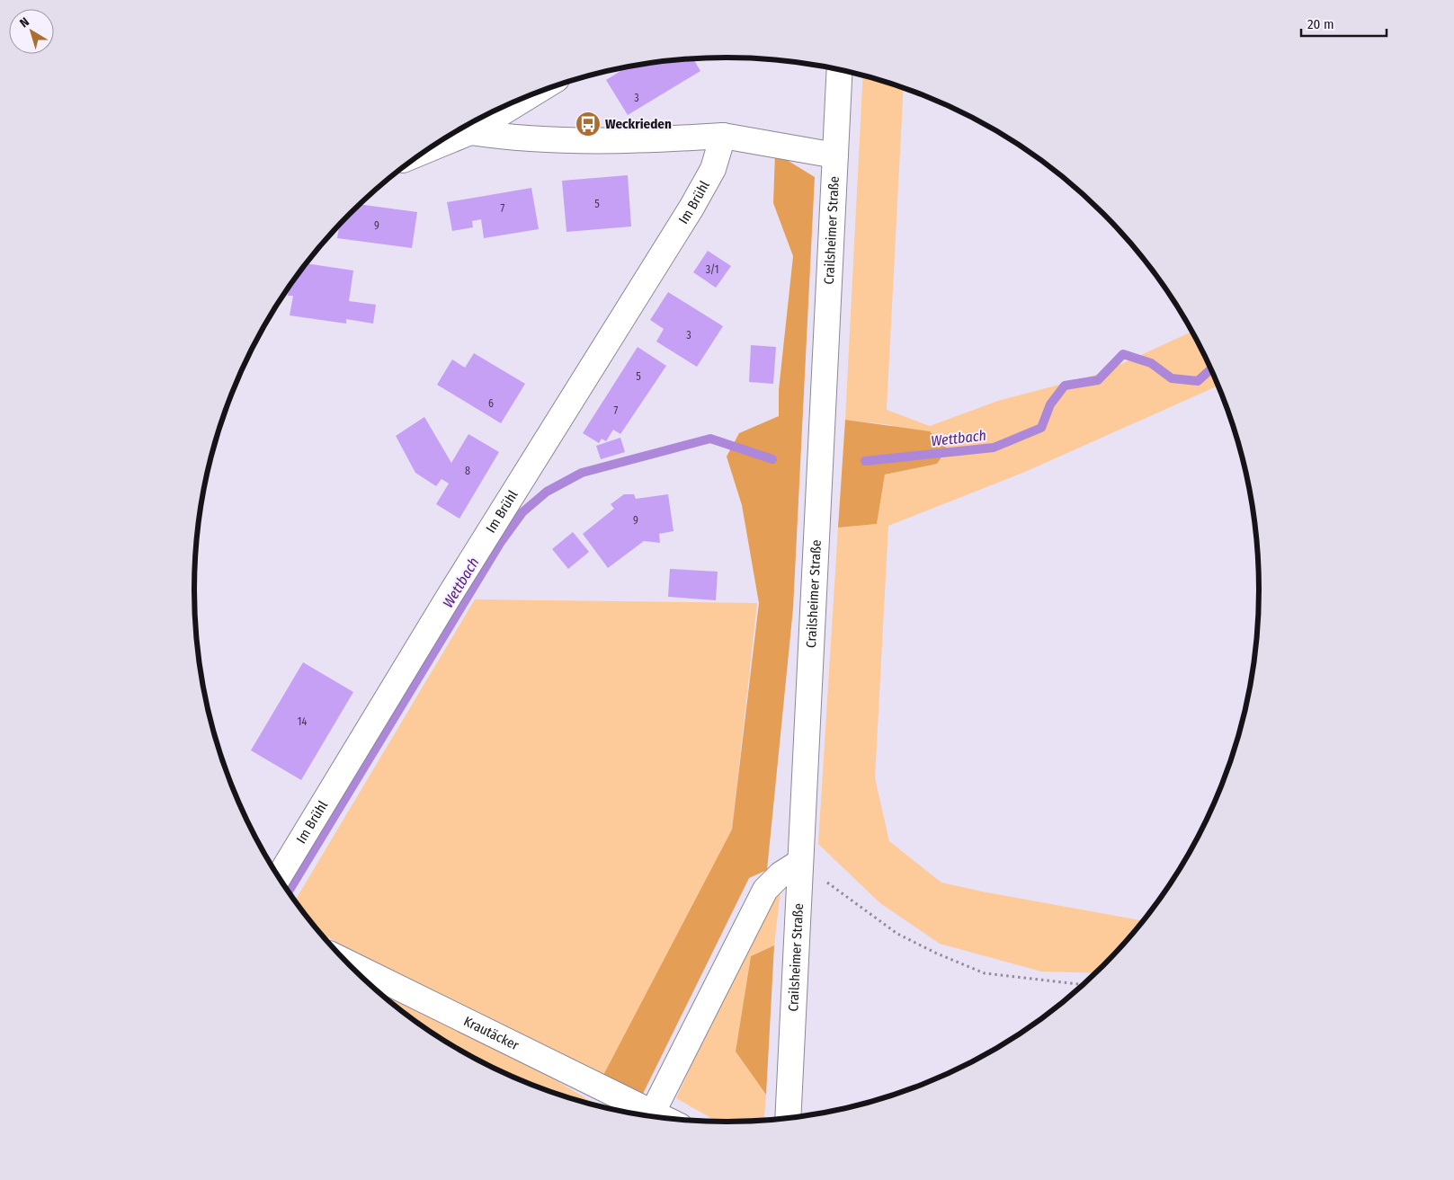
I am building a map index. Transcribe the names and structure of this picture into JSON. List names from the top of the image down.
{
  "streets": {
    "street": ["Im Brühl", "Crailsheimer Straße", "Krautäcker"]
  },
  "water": ["Wettbach"],
  "places": {
    "bus stop": ["Weckrieden"]
  },
  "house_numbers": [
    "3",
    "5",
    "7",
    "9",
    "3/1",
    "3",
    "5",
    "6",
    "7",
    "8",
    "9",
    "14"
  ],
  "scale_bar": "20 m",
  "north": "top left"
}
